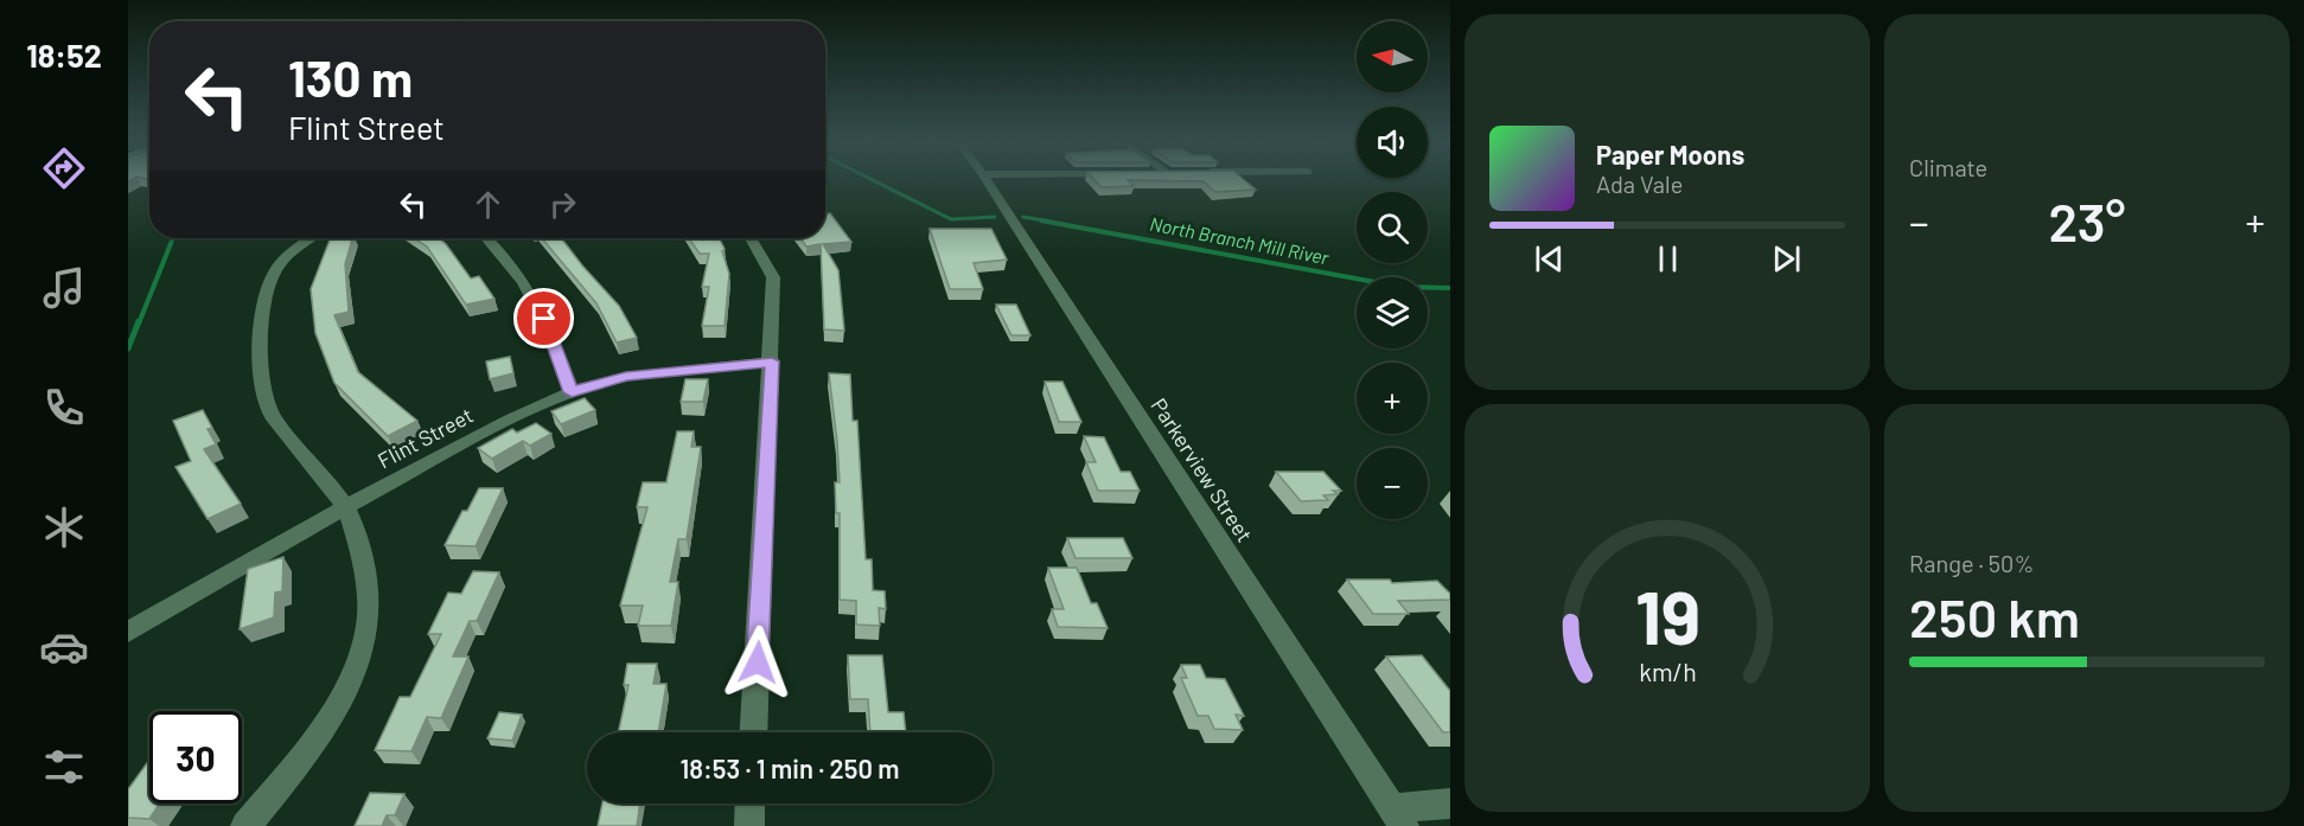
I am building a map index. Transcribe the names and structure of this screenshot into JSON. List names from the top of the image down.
{
  "streets": {
    "street": ["Flint Street", "Parkerview Street"]
  },
  "water": ["North Branch Mill River"],
  "north": "left",
  "page": {
    "tabs": "18:52",
    "tile": [
      "Climate",
      ["Range · 50%", "250 km"]
    ],
    "map_buttons": ["+", "−"],
    "turn": ["130 m", "Flint Street"],
    "song": ["Paper Moons", "Ada Vale"],
    "heat": ["−", "23°", "+"],
    "limit": "30",
    "trip": "18:53 · 1 min · 250 m",
    "gauge": ["19", "km/h"]
  }
}
